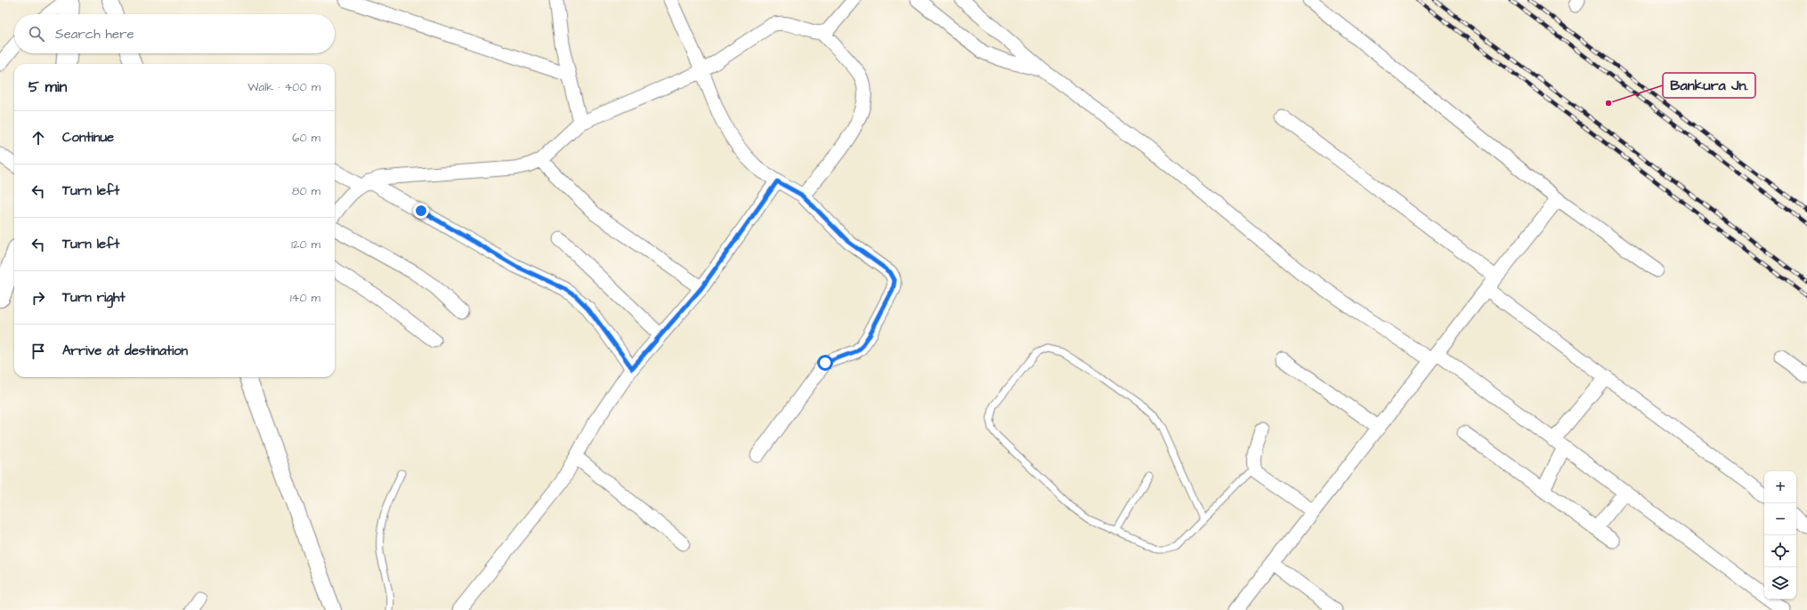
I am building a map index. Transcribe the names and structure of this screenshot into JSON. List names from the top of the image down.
{
  "places": ["Bankura Jn."],
  "page": {
    "search": "Search here",
    "heading": ["5 min", "Walk · 400 m"],
    "list": [
      ["Continue", "60 m"],
      ["Turn left", "80 m"],
      ["Turn left", "120 m"],
      ["Turn right", "140 m"],
      "Arrive at destination"
    ],
    "map_buttons": ["+", "−"]
  }
}
